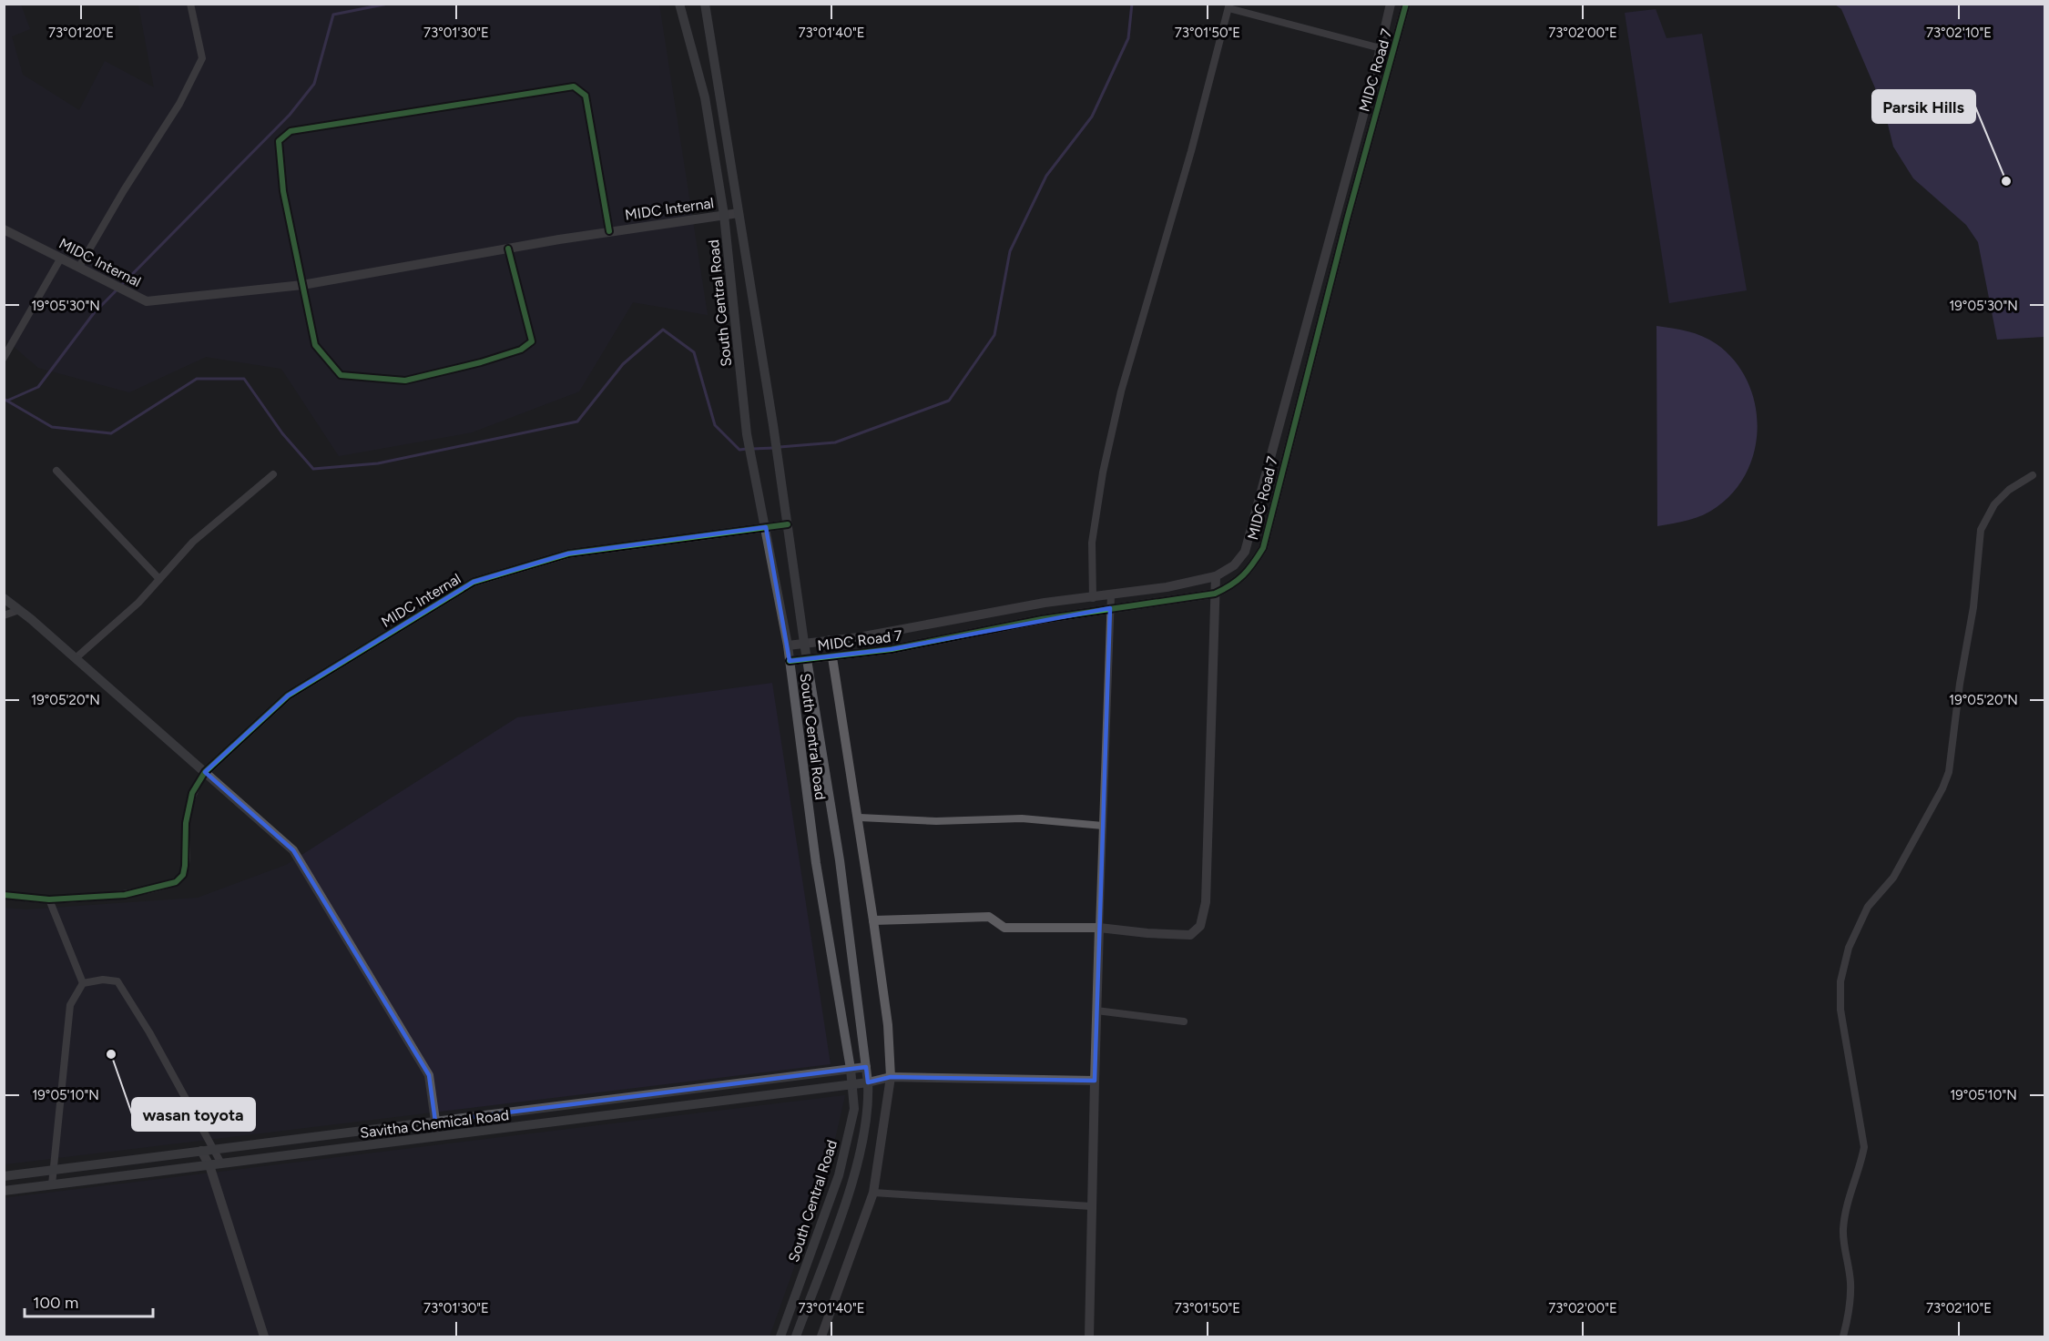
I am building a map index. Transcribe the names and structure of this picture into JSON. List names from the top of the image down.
{
  "streets": {
    "main road": ["South Central Road", "Savitha Chemical Road"],
    "street": ["MIDC Road 7", "MIDC Internal"]
  },
  "crossings": [
    ["MIDC Road 7", "South Central Road"],
    ["MIDC Internal", "South Central Road"],
    ["South Central Road", "Savitha Chemical Road"]
  ],
  "places": ["Parsik Hills", "wasan toyota"],
  "scale_bar": "100 m",
  "coordinates": [
    "73°01'20\"E",
    "73°01'30\"E",
    "73°01'40\"E",
    "73°01'50\"E",
    "73°02'00\"E",
    "73°02'10\"E",
    "19°05'30\"N",
    "19°05'20\"N",
    "19°05'10\"N"
  ]
}
